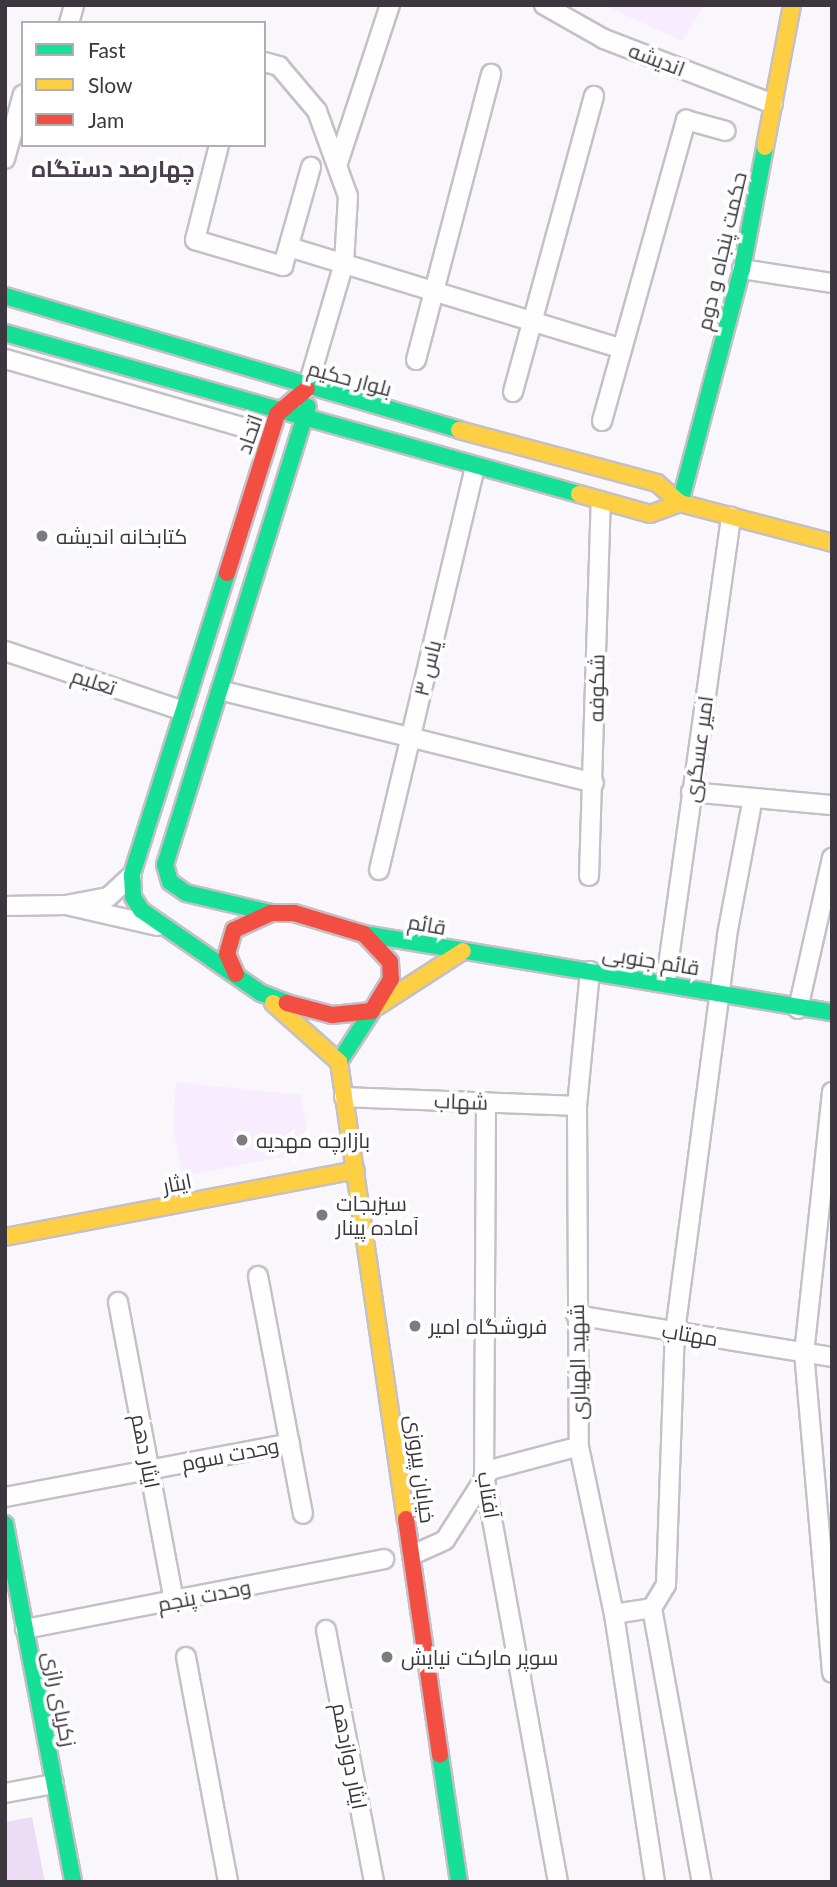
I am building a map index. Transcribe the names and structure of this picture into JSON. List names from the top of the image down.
{
  "streets": {
    "main road": [
      "حکمت پنجاه و دوم",
      "بلوار حکیم",
      "اتحاد",
      "قائم",
      "قائم جنوبی",
      "ایثار",
      "خیابان پیروزی",
      "زکریای رازی"
    ],
    "street": [
      "اندیشه",
      "یاس ۳",
      "تعلیم",
      "شکوفه",
      "امیر عسگری",
      "شهاب",
      "مهتاب",
      "شهید الهیاری",
      "ایثار دهم",
      "وحدت سوم",
      "آفتاب",
      "وحدت پنجم",
      "ایثار دوازدهم"
    ]
  },
  "crossings": [
    ["اندیشه", "حکمت پنجاه و دوم"],
    ["حکمت پنجاه و دوم", "بلوار حکیم"],
    ["بلوار حکیم", "اتحاد"],
    ["بلوار حکیم", "امیر عسگری"],
    ["اتحاد", "تعلیم"],
    ["امیر عسگری", "قائم جنوبی"],
    ["قائم", "قائم جنوبی"],
    ["قائم جنوبی", "شهید الهیاری"],
    ["شهاب", "شهید الهیاری"],
    ["شهاب", "خیابان پیروزی"],
    ["شهاب", "آفتاب"],
    ["ایثار", "خیابان پیروزی"],
    ["مهتاب", "شهید الهیاری"],
    ["ایثار دهم", "وحدت سوم"],
    ["ایثار دهم", "وحدت پنجم"],
    ["وحدت پنجم", "زکریای رازی"]
  ],
  "districts": ["چهارصد دستگاه"],
  "places": [
    "کتابخانه اندیشه",
    "بازارچه مهدیه",
    "سبزیجات آماده پینار",
    "فروشگاه امیر",
    "سوپر مارکت نیایش"
  ],
  "legend": ["Fast", "Slow", "Jam"]
}
